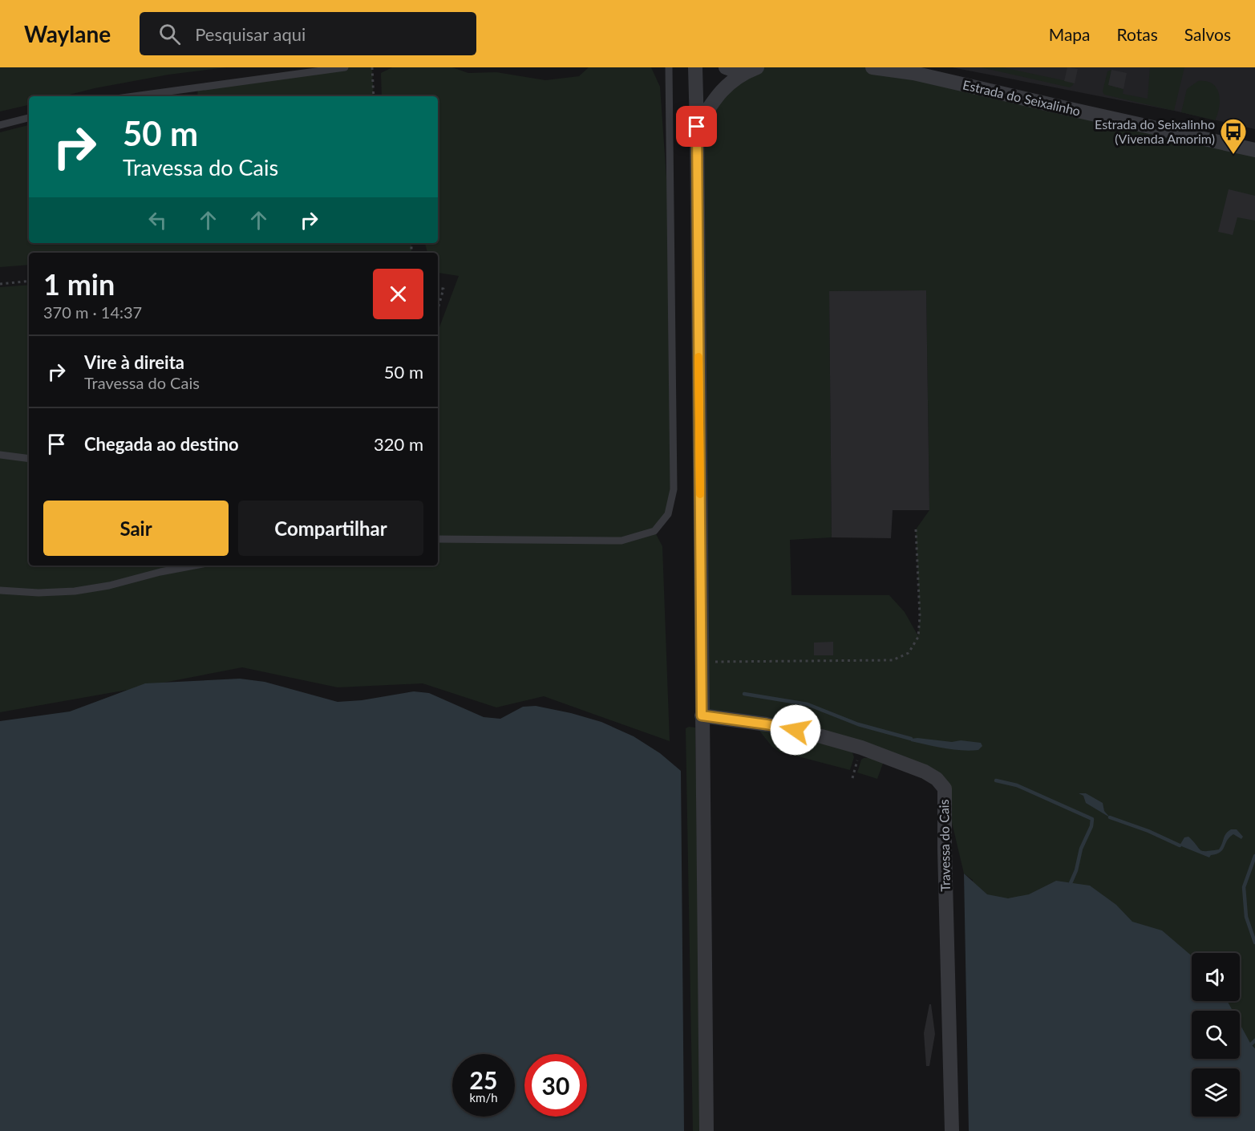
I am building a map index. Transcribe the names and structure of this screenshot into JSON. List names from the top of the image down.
{
  "streets": {
    "street": ["Estrada do Seixalinho", "Travessa do Cais"]
  },
  "places": {
    "bus stop": ["Estrada do Seixalinho (Vivenda Amorim)"]
  },
  "page": {
    "header": "Waylane",
    "search": "Pesquisar aqui",
    "nav": ["Mapa", "Rotas", "Salvos"],
    "turn": ["50 m", "Travessa do Cais"],
    "heading": ["1 min", "370 m · 14:37"],
    "list": [
      {
        "name": "Vire à direita",
        "note": "Travessa do Cais",
        "value": "50 m"
      },
      {
        "name": "Chegada ao destino",
        "value": "320 m"
      }
    ],
    "buttons": ["Sair", "Compartilhar"],
    "speed": "25 km/h",
    "limit": "30"
  }
}
